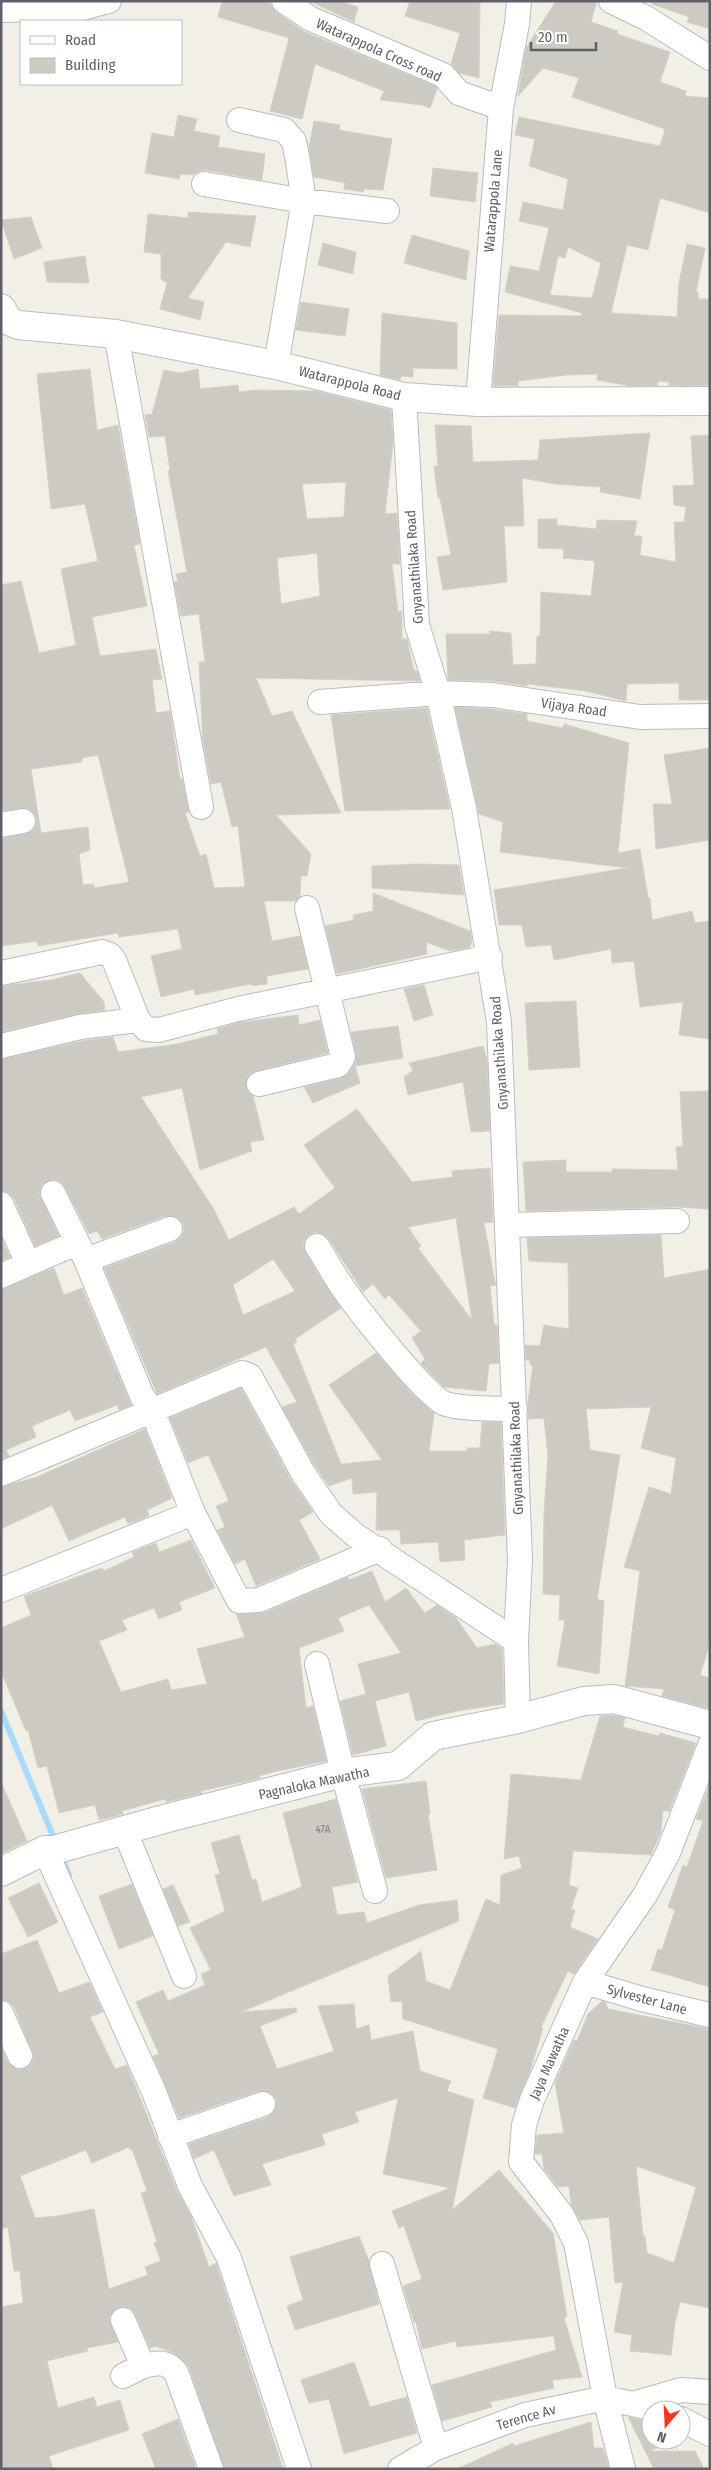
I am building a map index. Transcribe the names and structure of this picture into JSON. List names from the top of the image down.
{
  "streets": {
    "street": [
      "Watarappola Cross road",
      "Watarappola Lane",
      "Watarappola Road",
      "Gnyanathilaka Road",
      "Vijaya Road",
      "Pagnaloka Mawatha",
      "Sylvester Lane",
      "Jaya Mawatha",
      "Terence Av"
    ]
  },
  "crossings": [
    ["Watarappola Cross road", "Watarappola Lane"],
    ["Watarappola Lane", "Watarappola Road"],
    ["Watarappola Road", "Gnyanathilaka Road"],
    ["Gnyanathilaka Road", "Vijaya Road"],
    ["Gnyanathilaka Road", "Pagnaloka Mawatha"],
    ["Sylvester Lane", "Jaya Mawatha"],
    ["Jaya Mawatha", "Terence Av"]
  ],
  "house_numbers": ["47A"],
  "legend": ["Road", "Building"],
  "scale_bar": "20 m",
  "north": "bottom"
}
